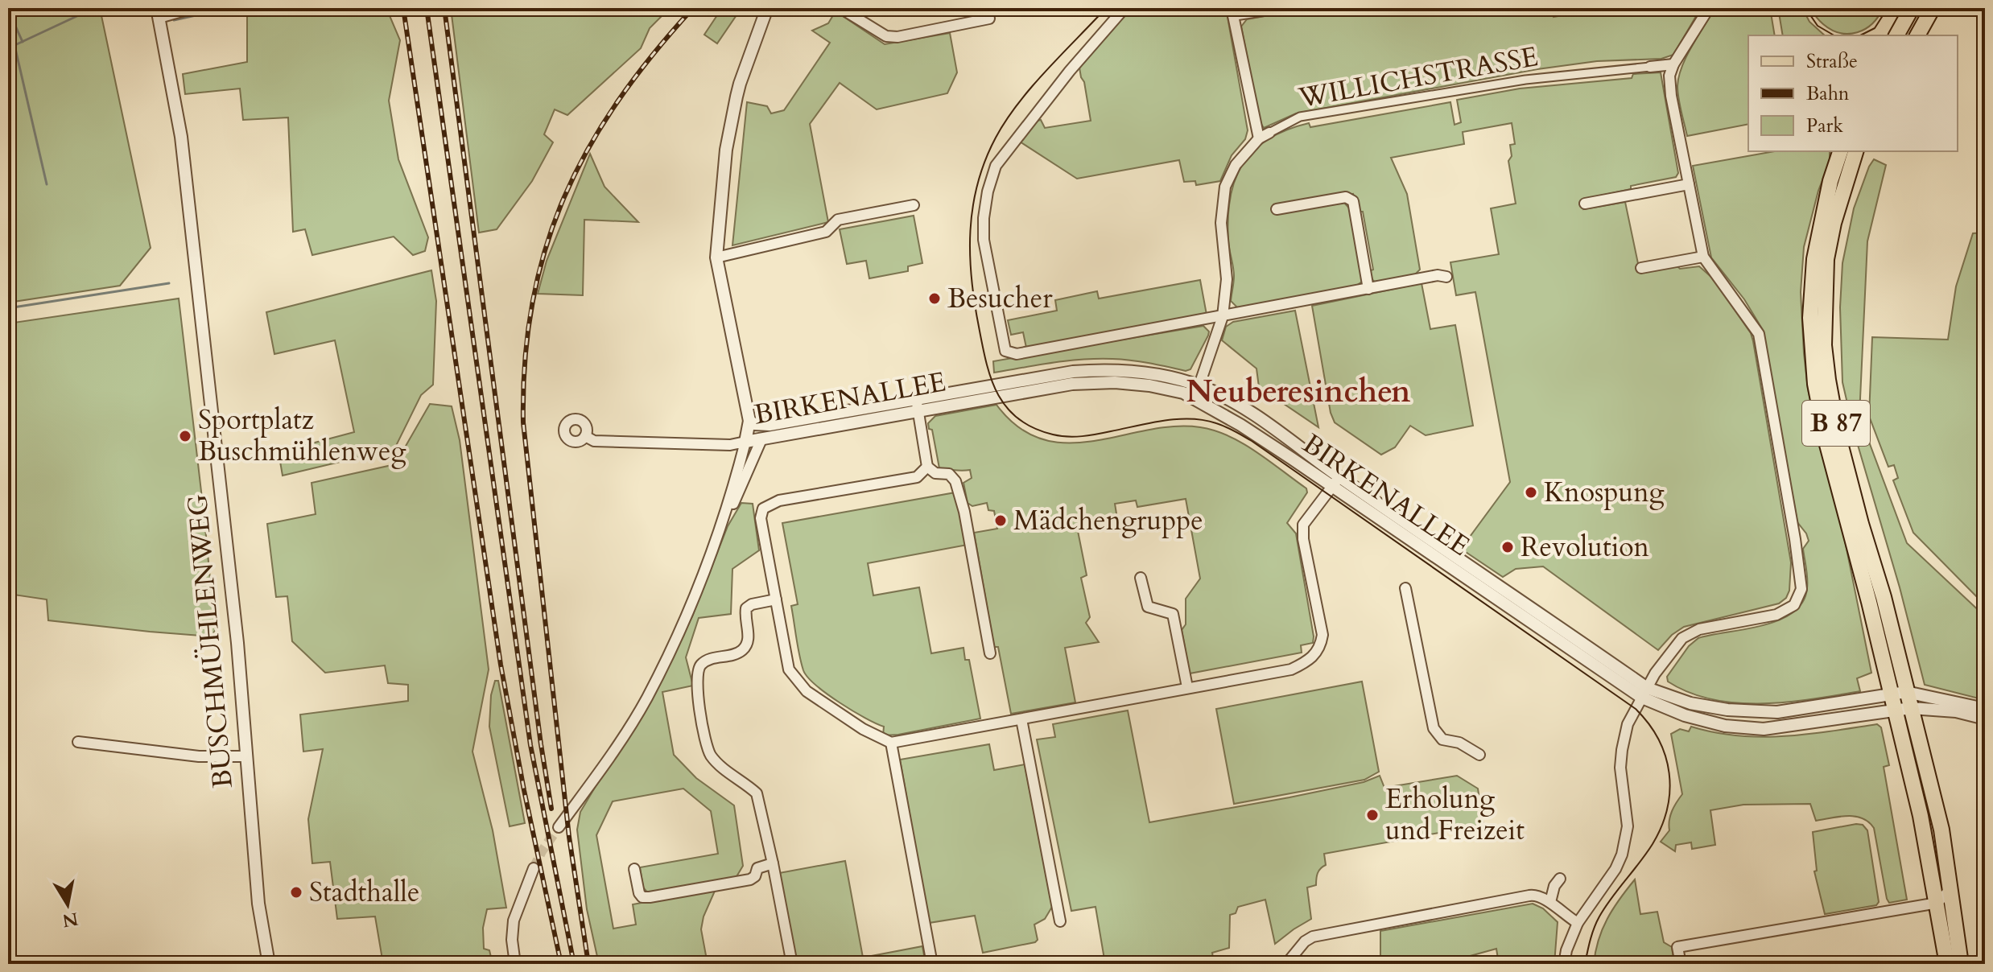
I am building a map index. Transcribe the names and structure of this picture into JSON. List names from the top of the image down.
{
  "streets": {
    "main road": ["B 87"],
    "street": ["WILLICHSTRASSE", "BIRKENALLEE", "BUSCHMÜHLENWEG"]
  },
  "crossings": [
    ["WILLICHSTRASSE", "BIRKENALLEE"],
    ["BIRKENALLEE", "B 87"]
  ],
  "districts": ["Neuberesinchen"],
  "places": [
    "Besucher",
    "Sportplatz Buschmühlenweg",
    "Knospung",
    "Mädchengruppe",
    "Revolution",
    "Erholung und Freizeit",
    "Stadthalle"
  ],
  "legend": ["Straße", "Bahn", "Park"],
  "north": "bottom"
}
